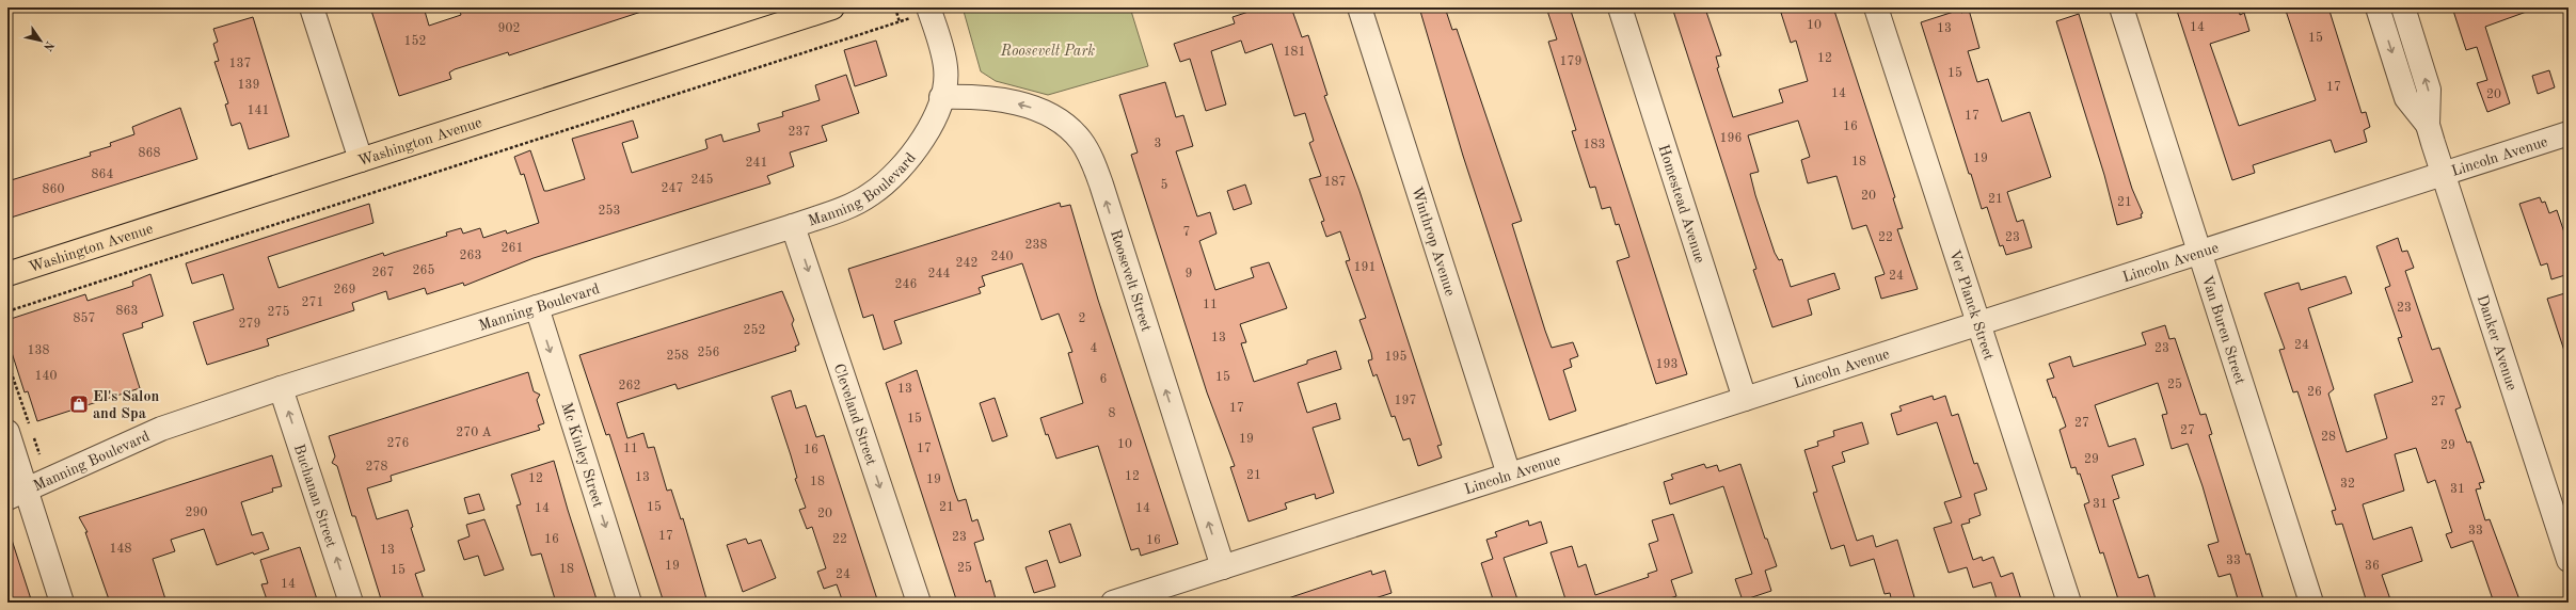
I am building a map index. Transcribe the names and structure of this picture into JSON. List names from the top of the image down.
{
  "streets": {
    "main road": ["Washington Avenue"],
    "street": [
      "Lincoln Avenue",
      "Manning Boulevard",
      "Homestead Avenue",
      "Winthrop Avenue",
      "Roosevelt Street",
      "Ver Planck Street",
      "Van Buren Street",
      "Danker Avenue",
      "Cleveland Street",
      "Mc Kinley Street",
      "Buchanan Street"
    ]
  },
  "crossings": [
    ["Lincoln Avenue", "Homestead Avenue"],
    ["Lincoln Avenue", "Winthrop Avenue"],
    ["Lincoln Avenue", "Roosevelt Street"],
    ["Lincoln Avenue", "Ver Planck Street"],
    ["Lincoln Avenue", "Van Buren Street"],
    ["Lincoln Avenue", "Danker Avenue"],
    ["Manning Boulevard", "Roosevelt Street"],
    ["Manning Boulevard", "Cleveland Street"],
    ["Manning Boulevard", "Mc Kinley Street"],
    ["Manning Boulevard", "Buchanan Street"]
  ],
  "one_way": [
    "Roosevelt Street",
    "Cleveland Street",
    "Mc Kinley Street",
    "Buchanan Street"
  ],
  "parks": ["Roosevelt Park"],
  "places": {
    "shop": ["El's Salon and Spa"]
  },
  "house_numbers": [
    "10",
    "14",
    "902",
    "13",
    "15",
    "152",
    "181",
    "12",
    "179",
    "137",
    "15",
    "139",
    "17",
    "14",
    "20",
    "141",
    "17",
    "16",
    "237",
    "196",
    "3",
    "183",
    "868",
    "19",
    "18",
    "241",
    "864",
    "245",
    "187",
    "5",
    "247",
    "860",
    "20",
    "21",
    "21",
    "253",
    "7",
    "22",
    "23",
    "238",
    "261",
    "263",
    "240",
    "242",
    "191",
    "265",
    "267",
    "244",
    "9",
    "24",
    "246",
    "269",
    "271",
    "11",
    "23",
    "863",
    "275",
    "857",
    "2",
    "279",
    "252",
    "13",
    "24",
    "4",
    "23",
    "138",
    "256",
    "258",
    "195",
    "193",
    "140",
    "15",
    "6",
    "25",
    "262",
    "13",
    "26",
    "197",
    "27",
    "17",
    "8",
    "15",
    "27",
    "27",
    "270 A",
    "28",
    "19",
    "276",
    "10",
    "29",
    "11",
    "17",
    "16",
    "29",
    "278",
    "21",
    "12",
    "13",
    "12",
    "19",
    "18",
    "32",
    "31",
    "31",
    "15",
    "21",
    "14",
    "14",
    "290",
    "20",
    "33",
    "17",
    "23",
    "16",
    "22",
    "16",
    "148",
    "13",
    "33",
    "19",
    "36",
    "25",
    "18",
    "15",
    "24",
    "14"
  ],
  "north": "bottom right"
}
